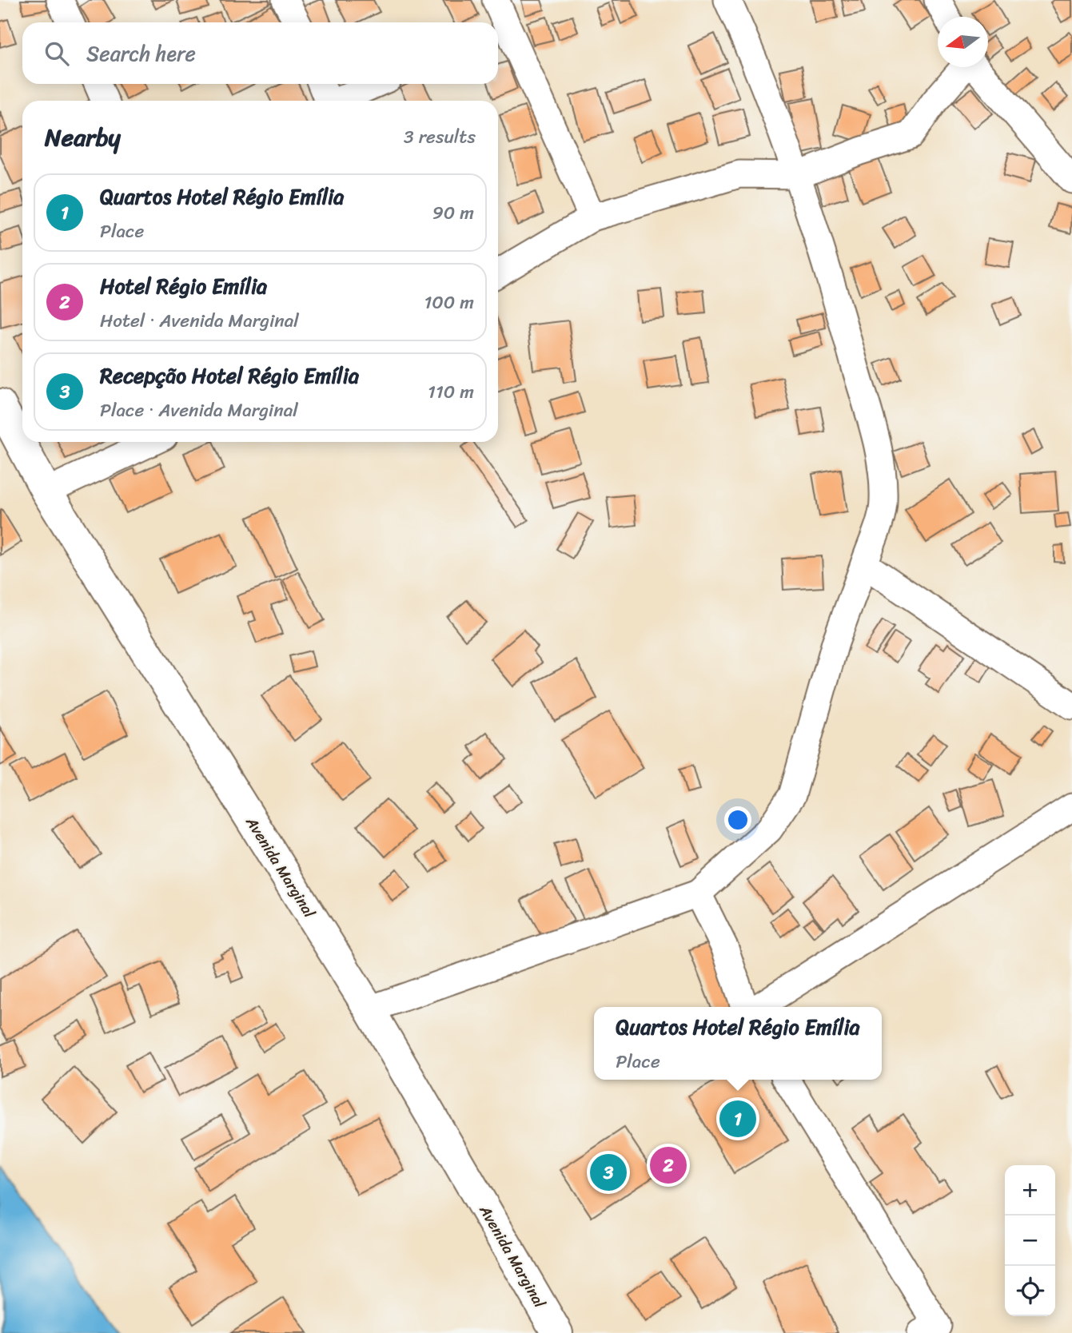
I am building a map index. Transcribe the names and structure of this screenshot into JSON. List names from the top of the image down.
{
  "streets": {
    "street": ["Avenida Marginal"]
  },
  "north": "left",
  "page": {
    "search": "Search here",
    "heading": ["Nearby", "3 results"],
    "list": [
      {
        "mark": "1",
        "name": "Quartos Hotel Régio Emília",
        "note": "Place",
        "value": "90 m"
      },
      {
        "mark": "2",
        "name": "Hotel Régio Emília",
        "note": "Hotel · Avenida Marginal",
        "value": "100 m"
      },
      {
        "mark": "3",
        "name": "Recepção Hotel Régio Emília",
        "note": "Place · Avenida Marginal",
        "value": "110 m"
      }
    ],
    "popup": ["Quartos Hotel Régio Emília", "Place"],
    "pins": ["1", "2", "3"],
    "map_buttons": ["+", "−"]
  }
}
